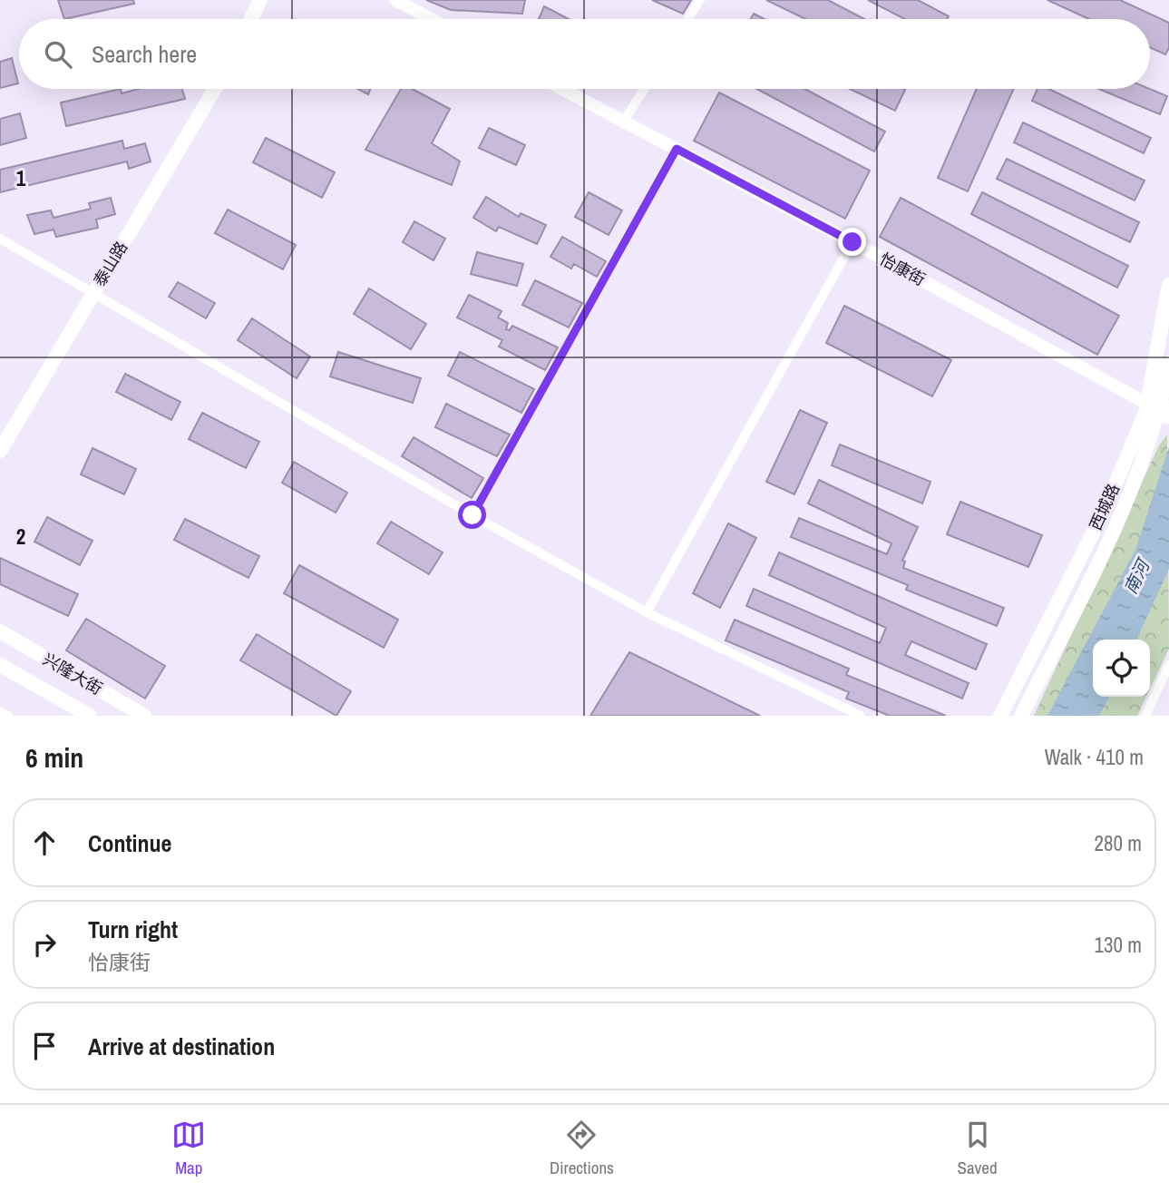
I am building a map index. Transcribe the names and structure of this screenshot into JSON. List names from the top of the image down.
{
  "streets": {
    "main road": ["泰山路", "西城路", "兴隆大街"],
    "street": ["怡康街"]
  },
  "crossings": [
    ["怡康街", "西城路"]
  ],
  "water": ["南河"],
  "page": {
    "search": "Search here",
    "heading": ["6 min", "Walk · 410 m"],
    "list": [
      ["Continue", "280 m"],
      ["Turn right", "怡康街", "130 m"],
      "Arrive at destination"
    ],
    "nav": ["Map", "Directions", "Saved"]
  },
  "grid": {
    "rows": ["1", "2"]
  }
}
